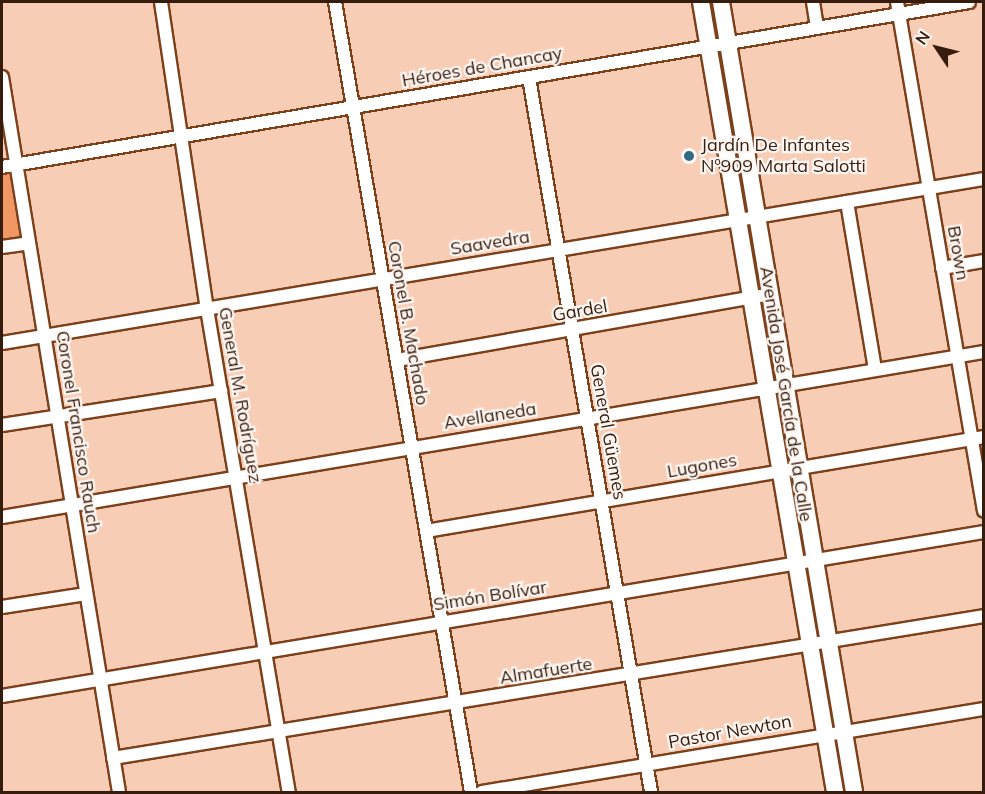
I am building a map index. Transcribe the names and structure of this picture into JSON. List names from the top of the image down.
{
  "streets": {
    "main road": ["Avenida José García de la Calle"],
    "street": [
      "Héroes de Chancay",
      "Saavedra",
      "Brown",
      "Gardel",
      "Coronel B. Machado",
      "General M. Rodríguez",
      "Avellaneda",
      "Coronel Francisco Rauch",
      "General Güemes",
      "Lugones",
      "Simón Bolívar",
      "Almafuerte",
      "Pastor Newton"
    ]
  },
  "crossings": [
    ["Héroes de Chancay", "Brown"],
    ["Héroes de Chancay", "Coronel B. Machado"],
    ["Héroes de Chancay", "Avenida José García de la Calle"],
    ["Héroes de Chancay", "General M. Rodríguez"],
    ["Héroes de Chancay", "Coronel Francisco Rauch"],
    ["Héroes de Chancay", "General Güemes"],
    ["Saavedra", "Brown"],
    ["Saavedra", "Coronel B. Machado"],
    ["Saavedra", "Avenida José García de la Calle"],
    ["Saavedra", "General M. Rodríguez"],
    ["Saavedra", "Coronel Francisco Rauch"],
    ["Saavedra", "General Güemes"],
    ["Brown", "Avellaneda"],
    ["Brown", "Lugones"],
    ["Gardel", "Coronel B. Machado"],
    ["Gardel", "Avenida José García de la Calle"],
    ["Gardel", "General Güemes"],
    ["Coronel B. Machado", "Avellaneda"],
    ["Coronel B. Machado", "Lugones"],
    ["Coronel B. Machado", "Simón Bolívar"],
    ["Coronel B. Machado", "Almafuerte"],
    ["Avenida José García de la Calle", "Avellaneda"],
    ["Avenida José García de la Calle", "Lugones"],
    ["Avenida José García de la Calle", "Simón Bolívar"],
    ["Avenida José García de la Calle", "Almafuerte"],
    ["Avenida José García de la Calle", "Pastor Newton"],
    ["General M. Rodríguez", "Avellaneda"],
    ["General M. Rodríguez", "Simón Bolívar"],
    ["General M. Rodríguez", "Almafuerte"],
    ["Avellaneda", "Coronel Francisco Rauch"],
    ["Avellaneda", "General Güemes"],
    ["Coronel Francisco Rauch", "Simón Bolívar"],
    ["Coronel Francisco Rauch", "Almafuerte"],
    ["General Güemes", "Lugones"],
    ["General Güemes", "Simón Bolívar"],
    ["General Güemes", "Almafuerte"],
    ["General Güemes", "Pastor Newton"]
  ],
  "places": ["Jardín De Infantes Nº909 Marta Salotti"],
  "north": "top left"
}
